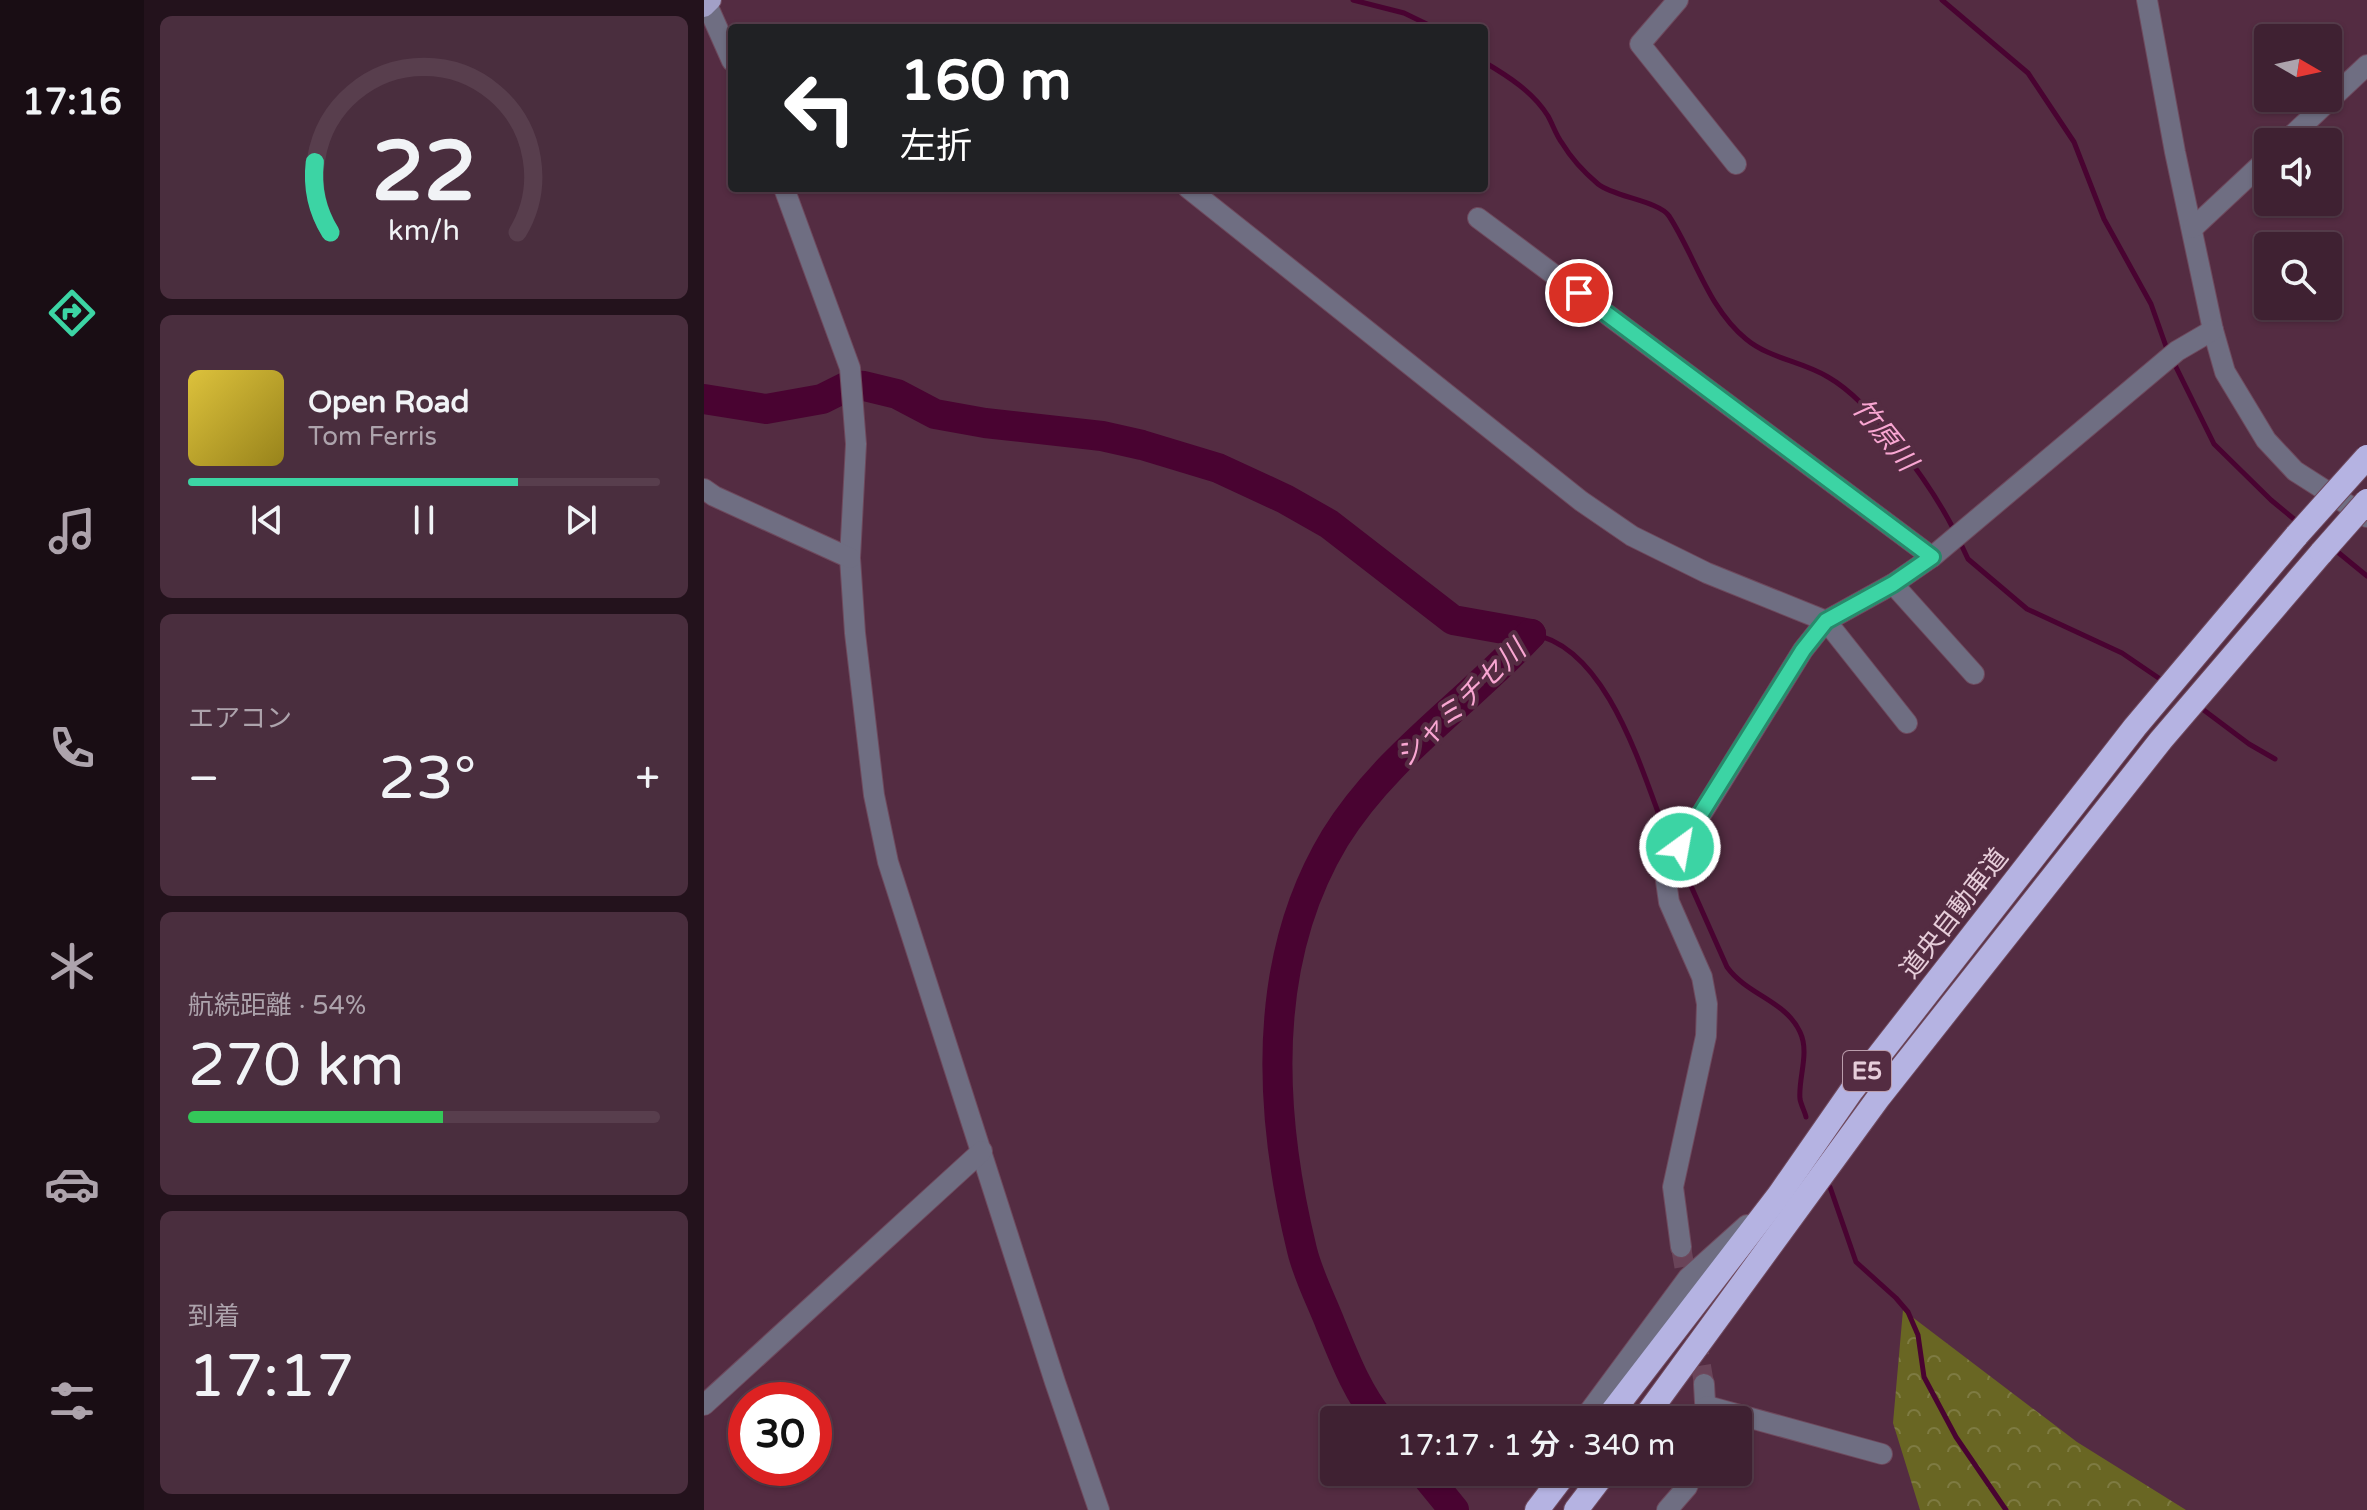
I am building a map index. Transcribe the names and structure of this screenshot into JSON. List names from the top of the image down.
{
  "streets": {
    "highway": ["道央自動車道", "E5"]
  },
  "water": ["竹原川", "シャミチセ川"],
  "north": "right",
  "page": {
    "tabs": "17:16",
    "turn": ["160 m", "左折"],
    "song": ["Open Road", "Tom Ferris"],
    "tile": [
      "エアコン",
      ["航続距離 · 54%", "270 km"],
      ["到着", "17:17"]
    ],
    "heat": ["−", "23°", "+"],
    "limit": "30",
    "trip": "17:17 · 1 分 · 340 m",
    "gauge": ["22", "km/h"]
  }
}
